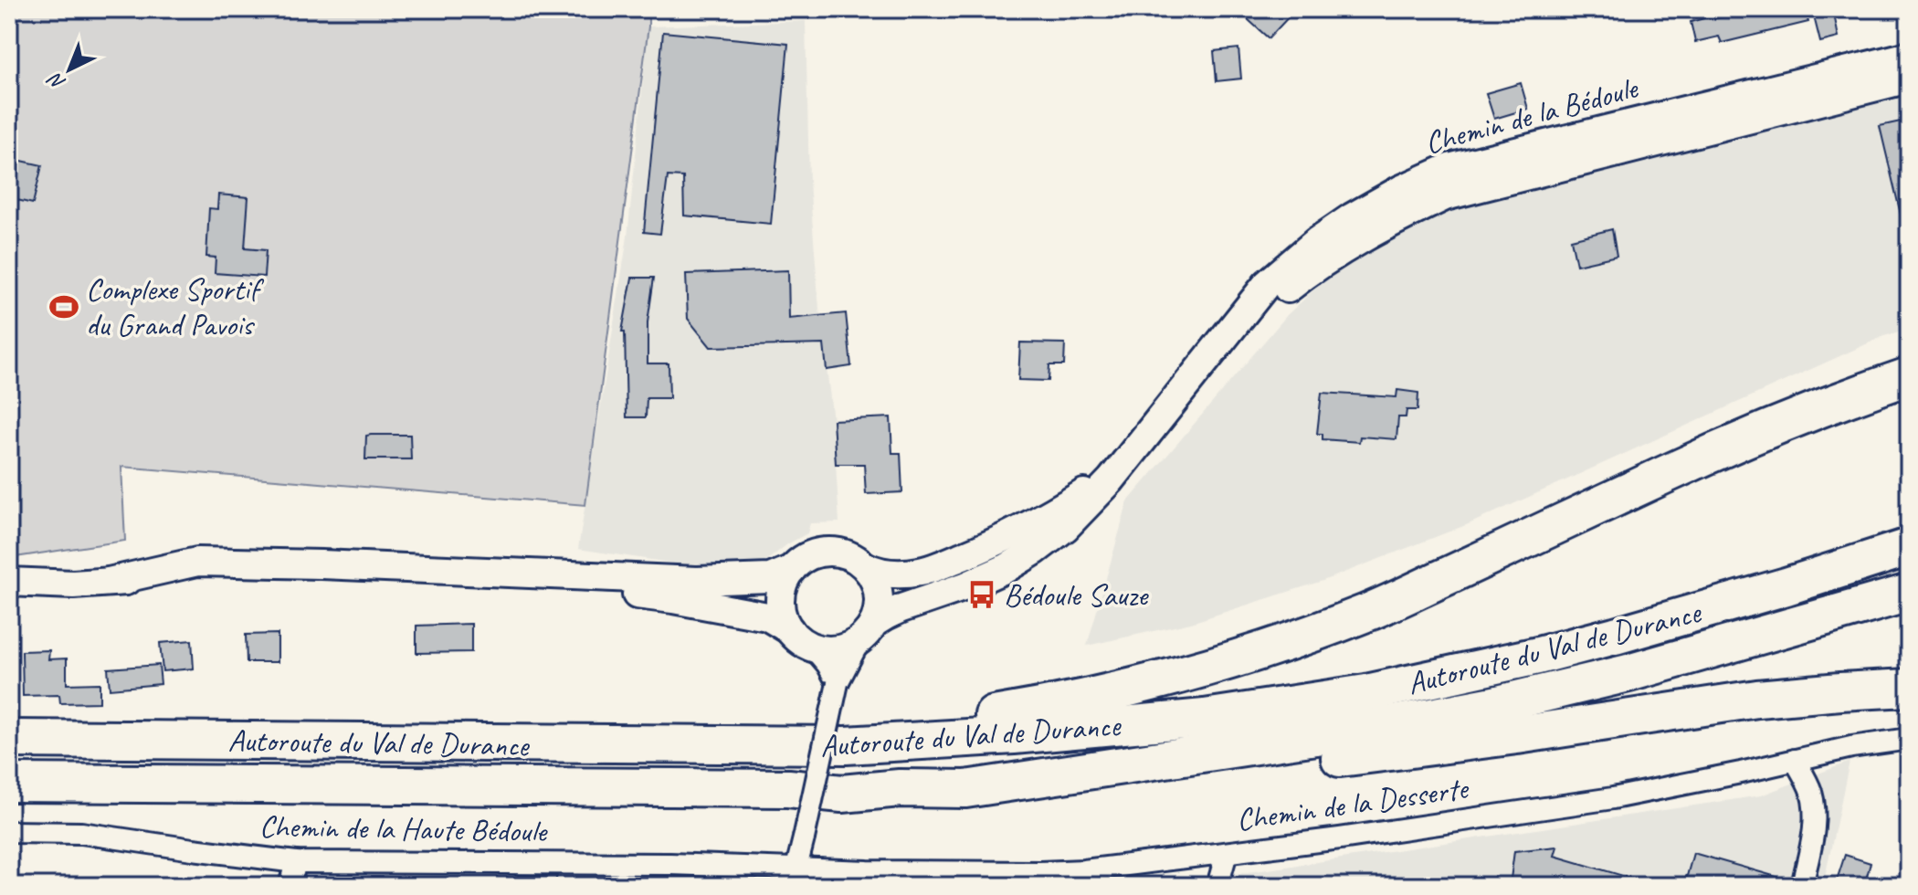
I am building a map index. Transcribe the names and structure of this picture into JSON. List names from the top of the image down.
{
  "streets": {
    "highway": ["Autoroute du Val de Durance"],
    "street": ["Chemin de la Bédoule", "Chemin de la Desserte", "Chemin de la Haute Bédoule"]
  },
  "crossings": [
    ["Chemin de la Desserte", "Chemin de la Haute Bédoule"]
  ],
  "places": {
    "sports": ["Complexe Sportif du Grand Pavois"],
    "bus stop": ["Bédoule Sauze"]
  },
  "north": "bottom left"
}
